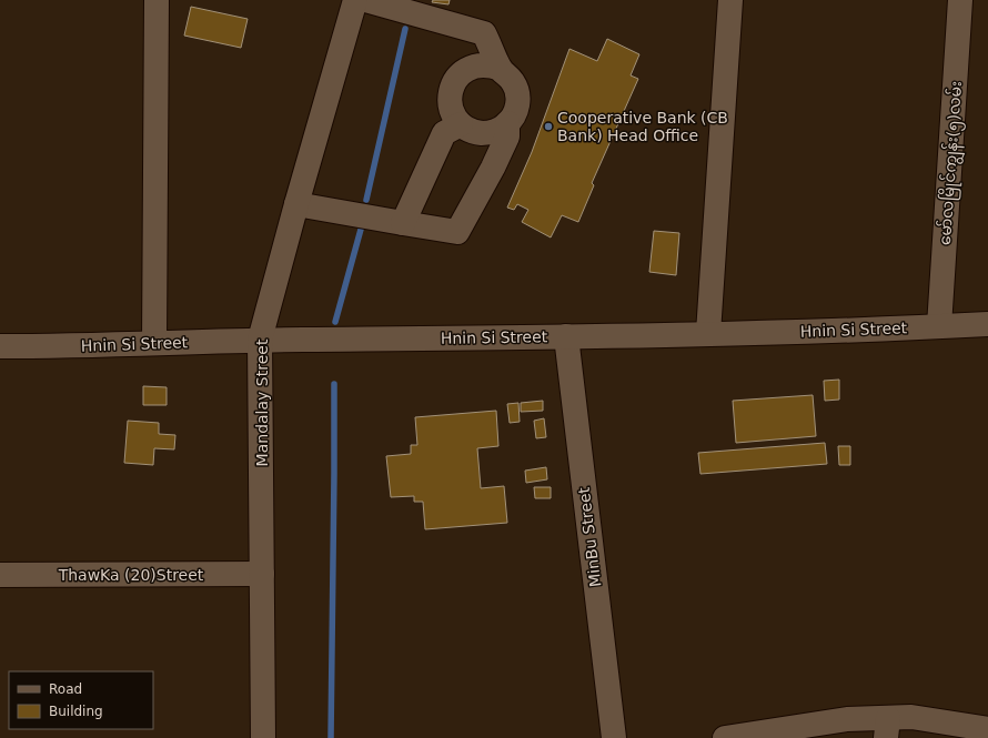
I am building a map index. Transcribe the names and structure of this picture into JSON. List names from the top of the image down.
{
  "streets": {
    "street": [
      "မော်လမြိုင်ကျွန်း(၅)လမ်း",
      "Hnin Si Street",
      "Mandalay Street",
      "MinBu Street",
      "ThawKa (20)Street"
    ]
  },
  "crossings": [
    ["မော်လမြိုင်ကျွန်း(၅)လမ်း", "Hnin Si Street"],
    ["Hnin Si Street", "Mandalay Street"],
    ["Hnin Si Street", "MinBu Street"],
    ["Mandalay Street", "ThawKa (20)Street"]
  ],
  "places": ["Cooperative Bank (CB Bank) Head Office"],
  "legend": ["Road", "Building"]
}
